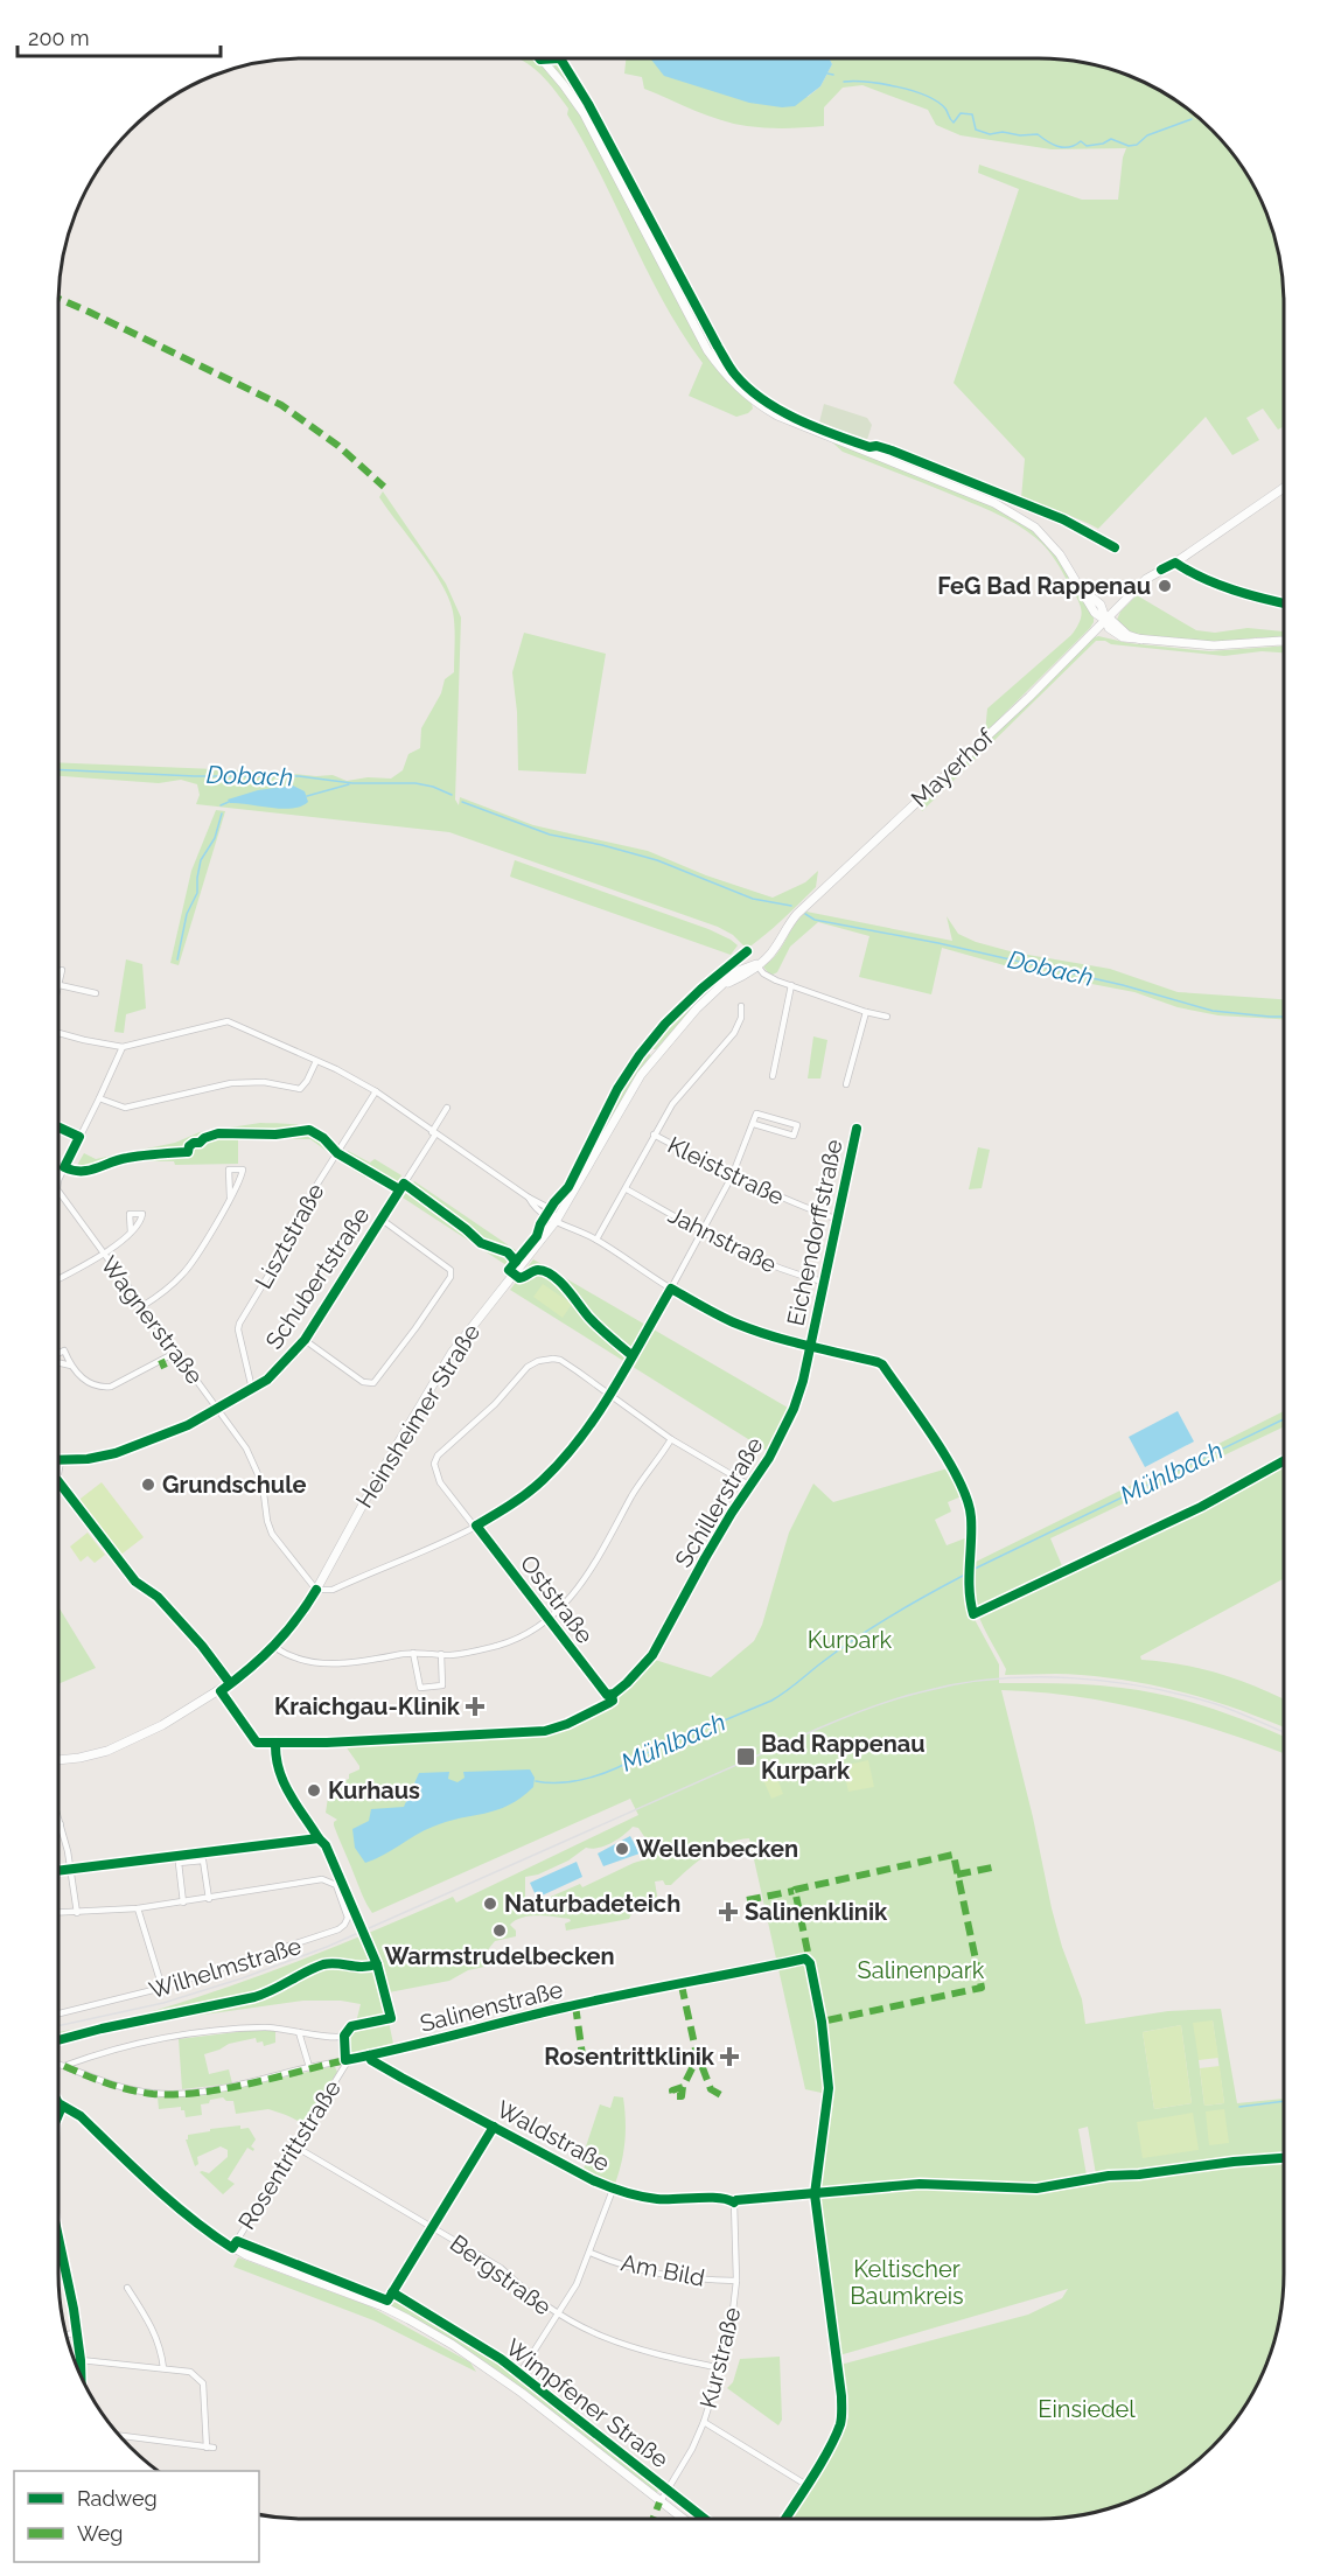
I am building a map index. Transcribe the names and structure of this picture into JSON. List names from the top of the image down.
{
  "streets": {
    "street": [
      "Mayerhof",
      "Kleiststraße",
      "Eichendorffstraße",
      "Lisztstraße",
      "Jahnstraße",
      "Schubertstraße",
      "Wagnerstraße",
      "Heinsheimer Straße",
      "Schillerstraße",
      "Oststraße",
      "Wilhelmstraße",
      "Salinenstraße",
      "Waldstraße",
      "Rosentrittstraße",
      "Am Bild",
      "Bergstraße",
      "Kurstraße",
      "Wimpfener Straße"
    ]
  },
  "crossings": [
    ["Mayerhof", "Heinsheimer Straße"],
    ["Kleiststraße", "Eichendorffstraße"],
    ["Eichendorffstraße", "Jahnstraße"],
    ["Eichendorffstraße", "Schillerstraße"],
    ["Lisztstraße", "Schubertstraße"],
    ["Schubertstraße", "Wagnerstraße"],
    ["Wagnerstraße", "Heinsheimer Straße"],
    ["Schillerstraße", "Oststraße"],
    ["Salinenstraße", "Waldstraße"],
    ["Salinenstraße", "Rosentrittstraße"],
    ["Waldstraße", "Kurstraße"],
    ["Rosentrittstraße", "Bergstraße"],
    ["Rosentrittstraße", "Wimpfener Straße"],
    ["Am Bild", "Kurstraße"],
    ["Bergstraße", "Kurstraße"],
    ["Kurstraße", "Wimpfener Straße"]
  ],
  "water": ["Dobach", "Mühlbach"],
  "parks": [
    "Kurpark",
    "Salinenpark",
    "Keltischer Baumkreis",
    "Einsiedel"
  ],
  "places": {
    "other": [
      "FeG Bad Rappenau",
      "Grundschule",
      "Kurhaus",
      "Wellenbecken",
      "Naturbadeteich",
      "Warmstrudelbecken"
    ],
    "health": ["Kraichgau-Klinik", "Salinenklinik", "Rosentrittklinik"],
    "transit": ["Bad Rappenau Kurpark"]
  },
  "legend": ["Radweg", "Weg"],
  "scale_bar": "200 m"
}
